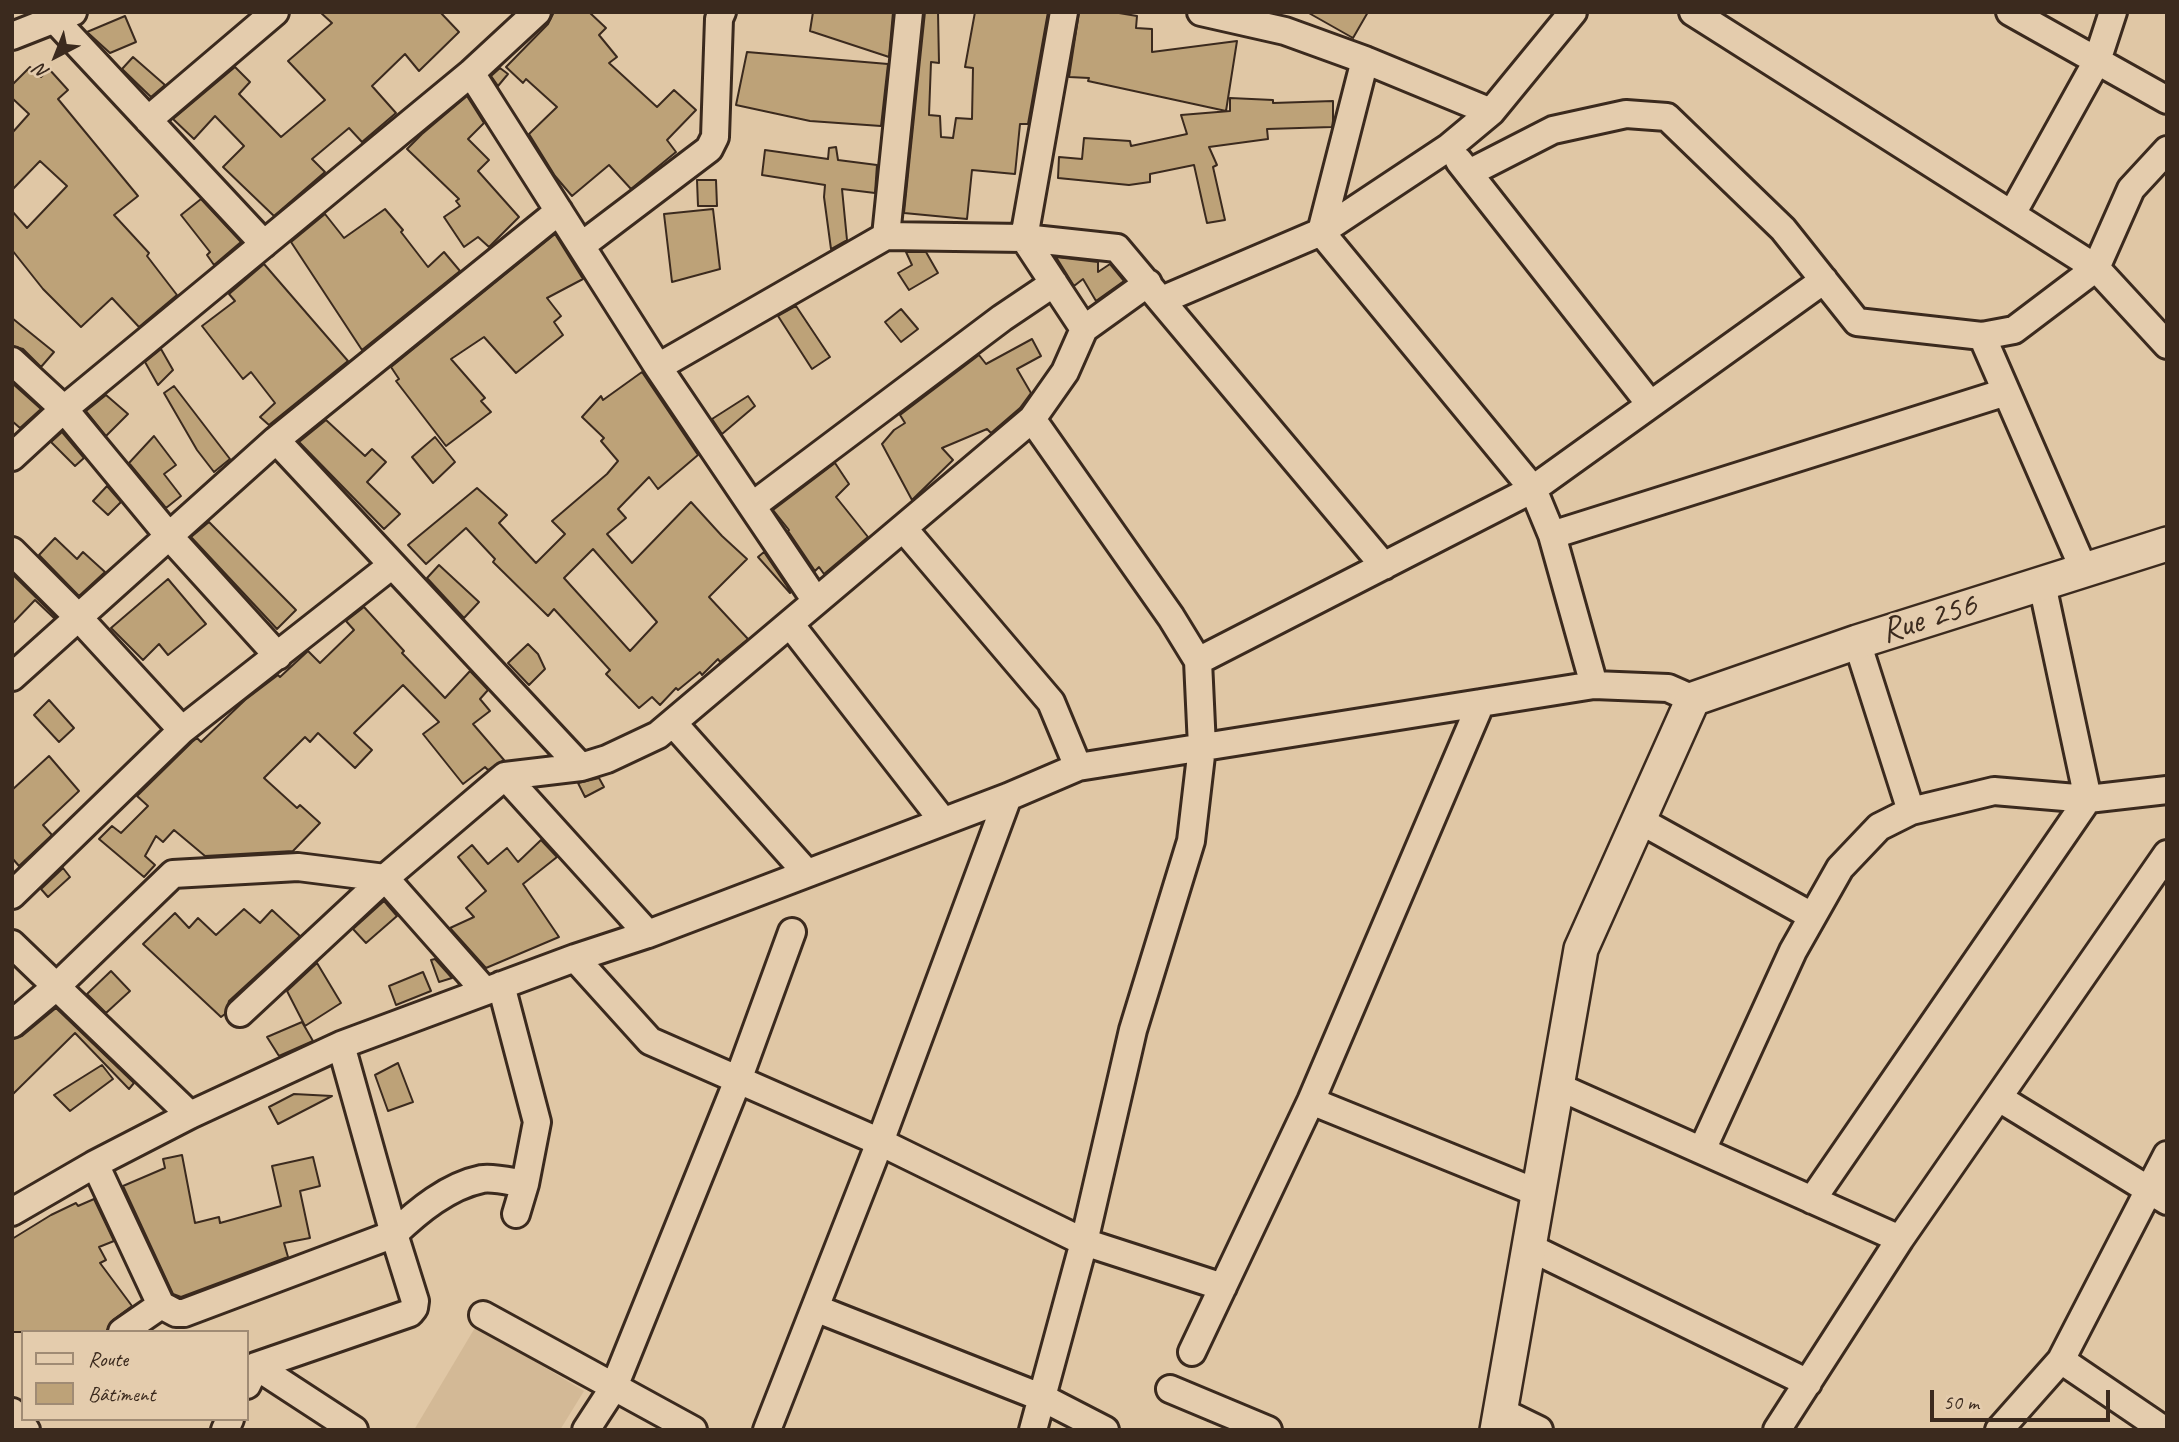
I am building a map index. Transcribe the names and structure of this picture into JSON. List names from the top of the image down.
{
  "streets": {
    "street": ["Rue 256"]
  },
  "legend": ["Route", "Bâtiment"],
  "scale_bar": "50 m",
  "north": "bottom left"
}
